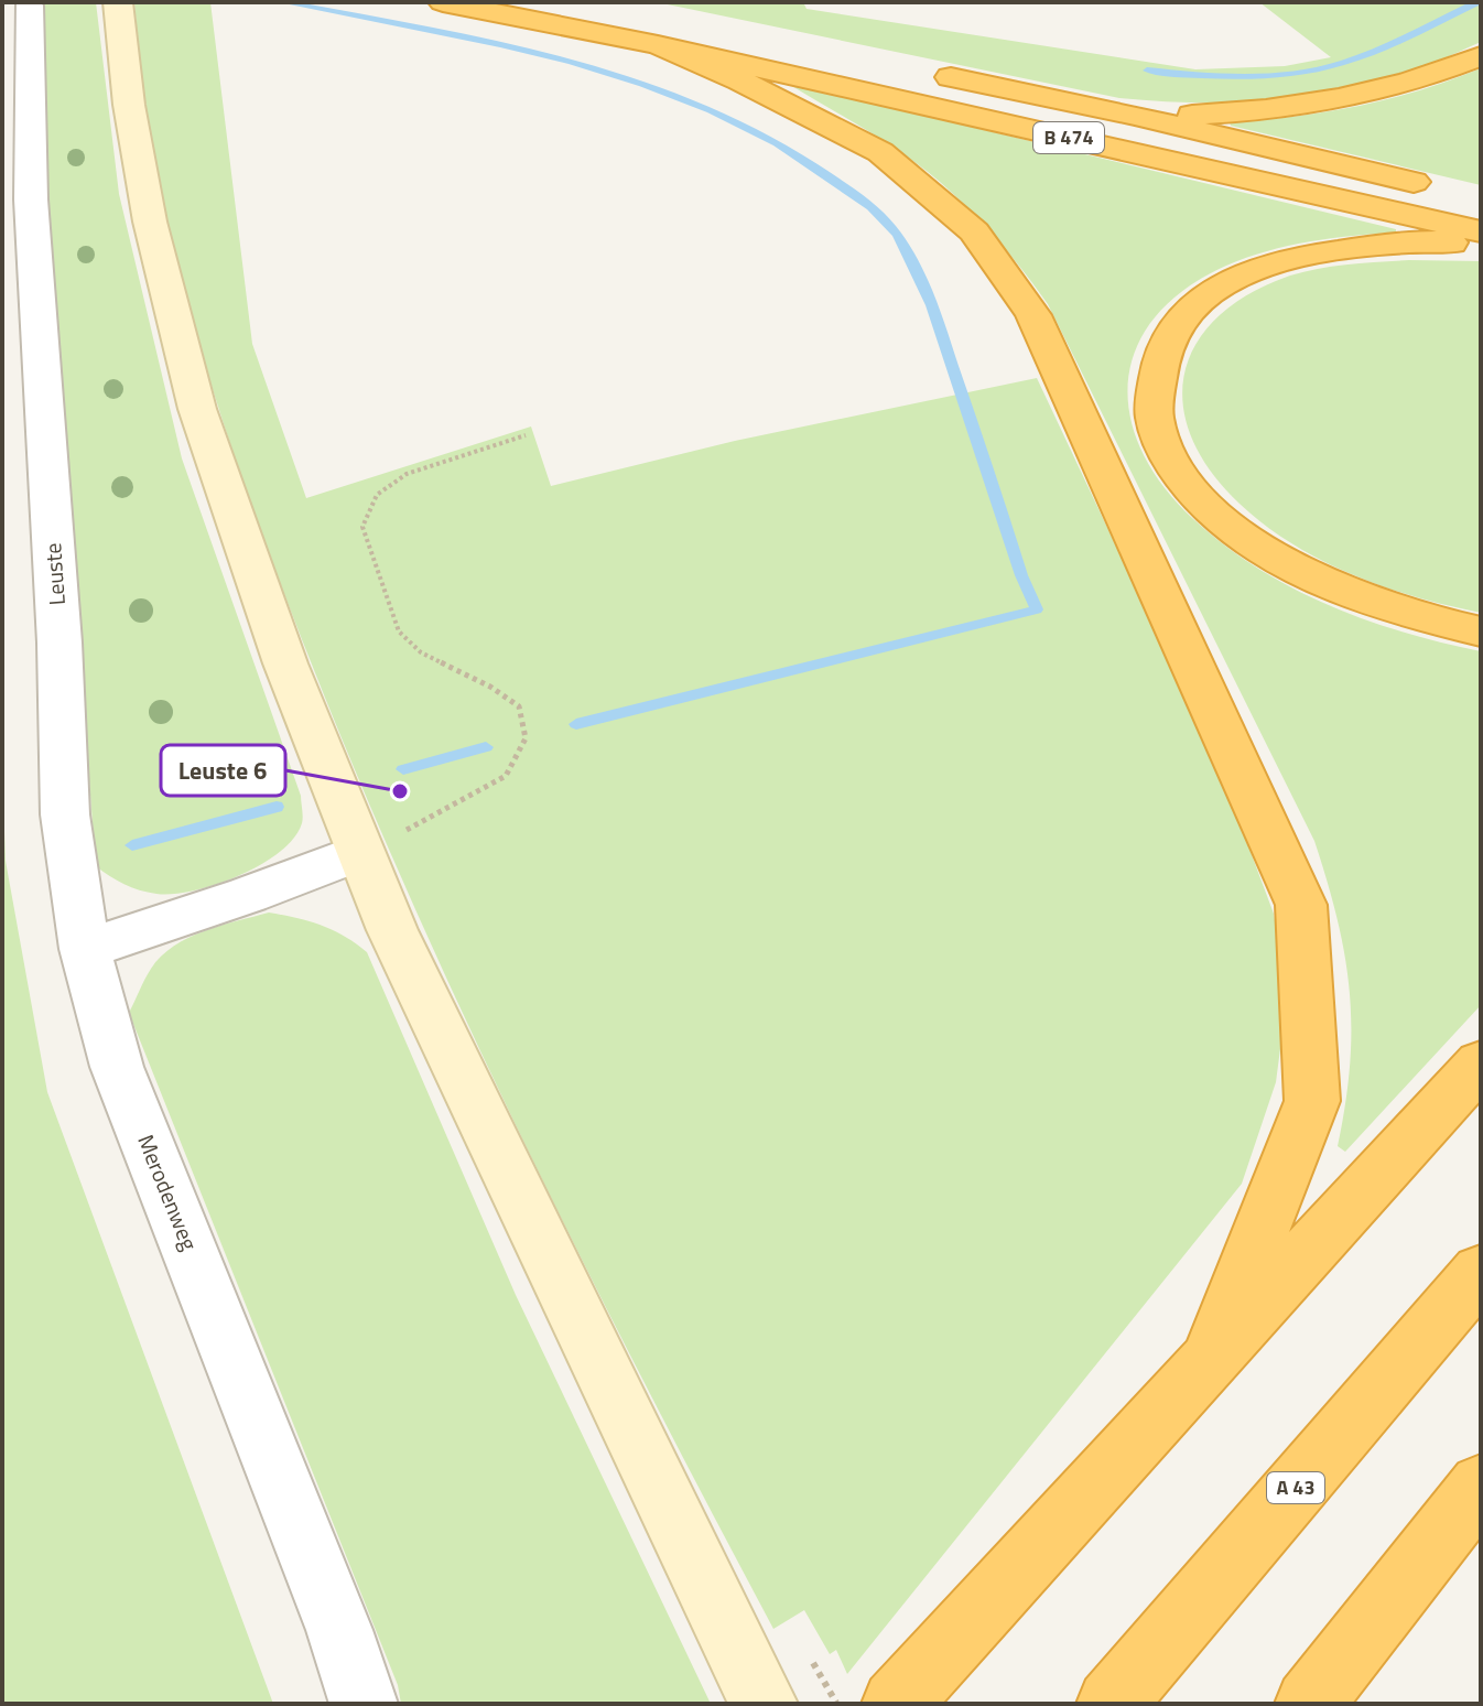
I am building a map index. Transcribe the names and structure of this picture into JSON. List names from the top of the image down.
{
  "streets": {
    "highway": ["B 474", "A 43"],
    "street": ["Leuste", "Merodenweg"]
  },
  "crossings": [
    ["Leuste", "Merodenweg"]
  ],
  "places": ["Leuste 6"]
}
